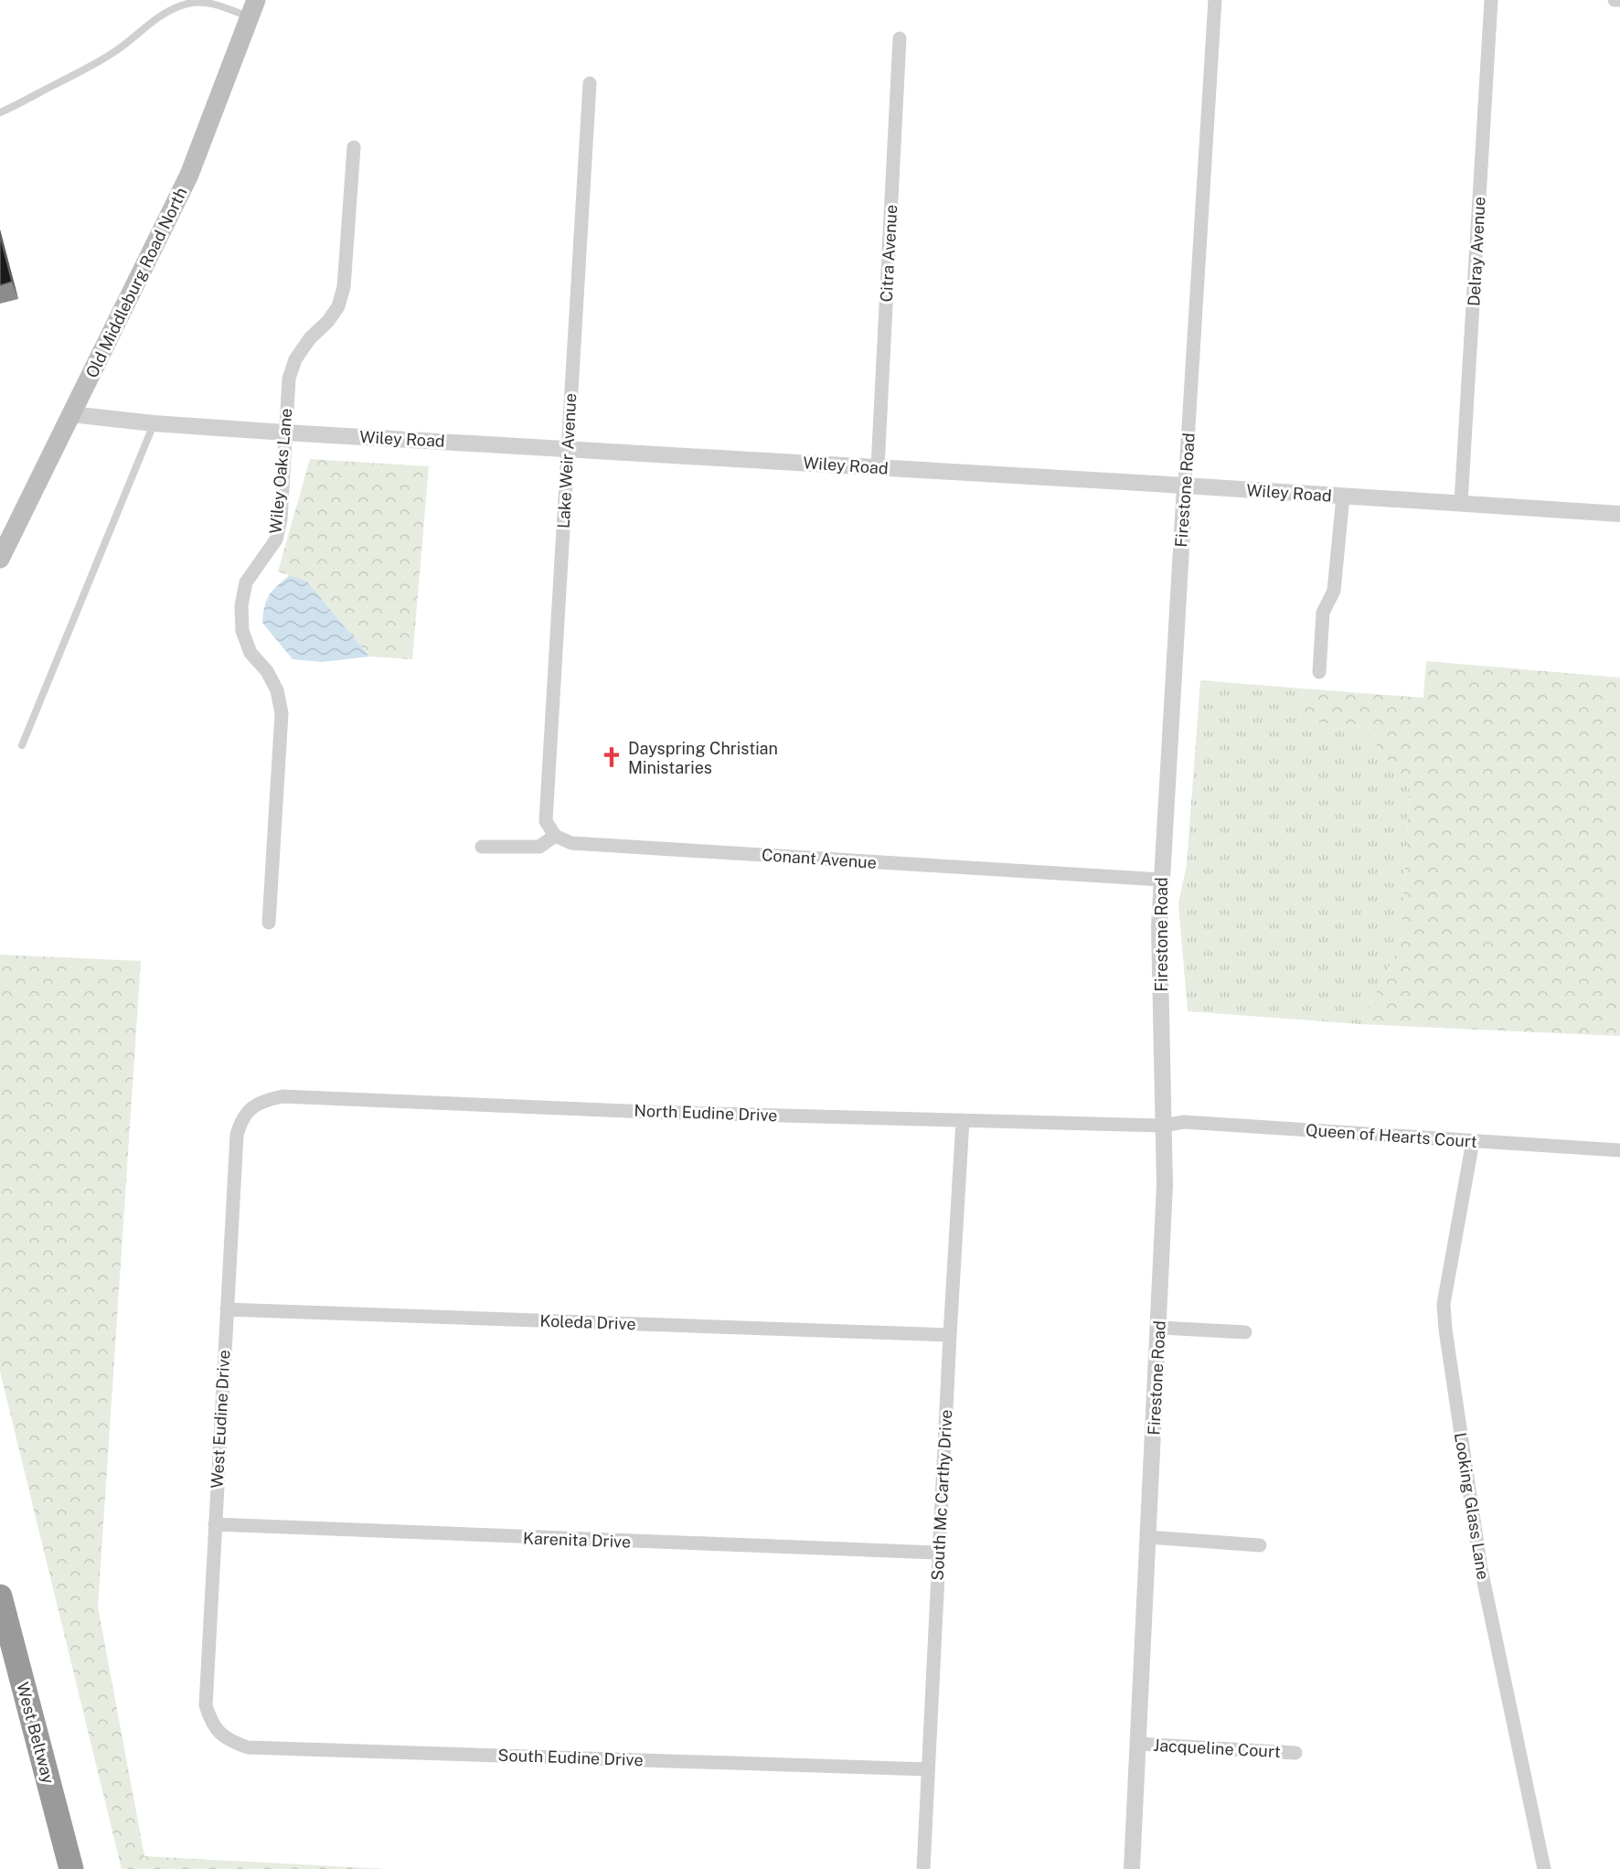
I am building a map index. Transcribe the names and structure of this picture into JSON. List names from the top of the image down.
{
  "streets": {
    "highway": ["West Beltway"],
    "main road": ["Old Middleburg Road North"],
    "street": [
      "Delray Avenue",
      "Citra Avenue",
      "Wiley Road",
      "Lake Weir Avenue",
      "Wiley Oaks Lane",
      "Firestone Road",
      "Conant Avenue",
      "North Eudine Drive",
      "Queen of Hearts Court",
      "Koleda Drive",
      "West Eudine Drive",
      "South Mc Carthy Drive",
      "Looking Glass Lane",
      "Karenita Drive",
      "Jacqueline Court",
      "South Eudine Drive"
    ]
  },
  "crossings": [
    ["Delray Avenue", "Wiley Road"],
    ["Citra Avenue", "Wiley Road"],
    ["Old Middleburg Road North", "Wiley Road"],
    ["Wiley Road", "Lake Weir Avenue"],
    ["Wiley Road", "Wiley Oaks Lane"],
    ["Wiley Road", "Firestone Road"],
    ["Lake Weir Avenue", "Conant Avenue"],
    ["Firestone Road", "Conant Avenue"],
    ["Firestone Road", "North Eudine Drive"],
    ["Firestone Road", "Queen of Hearts Court"],
    ["Firestone Road", "Jacqueline Court"],
    ["North Eudine Drive", "Queen of Hearts Court"],
    ["North Eudine Drive", "West Eudine Drive"],
    ["North Eudine Drive", "South Mc Carthy Drive"],
    ["Queen of Hearts Court", "Looking Glass Lane"],
    ["Koleda Drive", "West Eudine Drive"],
    ["Koleda Drive", "South Mc Carthy Drive"],
    ["West Eudine Drive", "Karenita Drive"],
    ["West Eudine Drive", "South Eudine Drive"],
    ["South Mc Carthy Drive", "Karenita Drive"],
    ["South Mc Carthy Drive", "South Eudine Drive"]
  ],
  "places": {
    "church": ["Dayspring Christian Ministaries"]
  }
}
